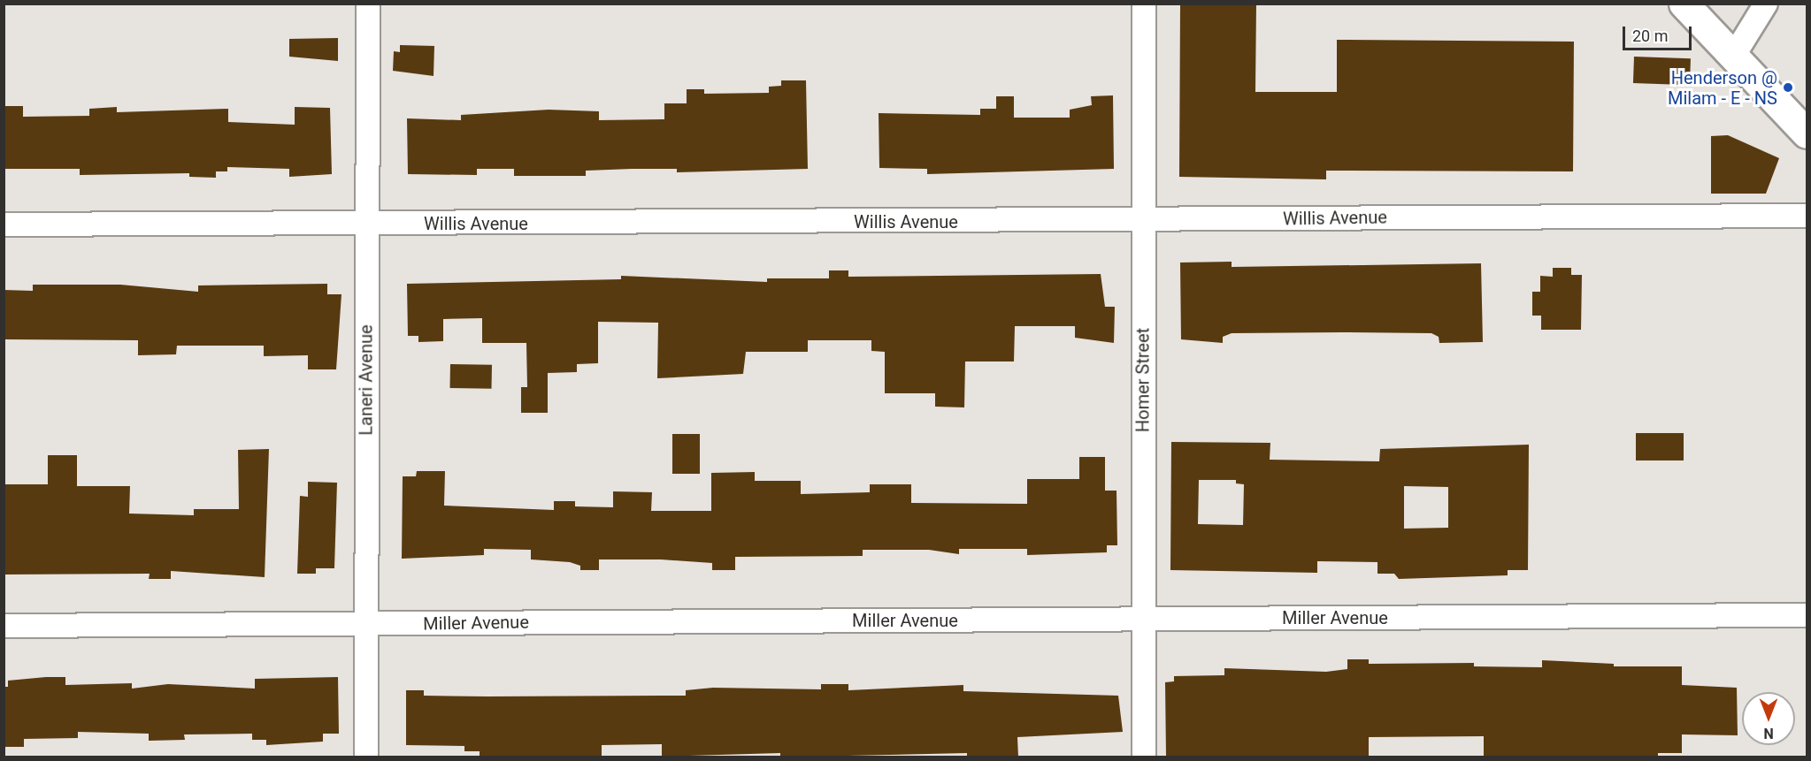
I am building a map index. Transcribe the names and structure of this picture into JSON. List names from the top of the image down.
{
  "streets": {
    "street": [
      "Willis Avenue",
      "Laneri Avenue",
      "Homer Street",
      "Miller Avenue"
    ]
  },
  "crossings": [
    ["Willis Avenue", "Laneri Avenue"],
    ["Willis Avenue", "Homer Street"],
    ["Laneri Avenue", "Miller Avenue"],
    ["Homer Street", "Miller Avenue"]
  ],
  "places": ["Henderson @ Milam - E - NS"],
  "scale_bar": "20 m",
  "north": "bottom"
}
